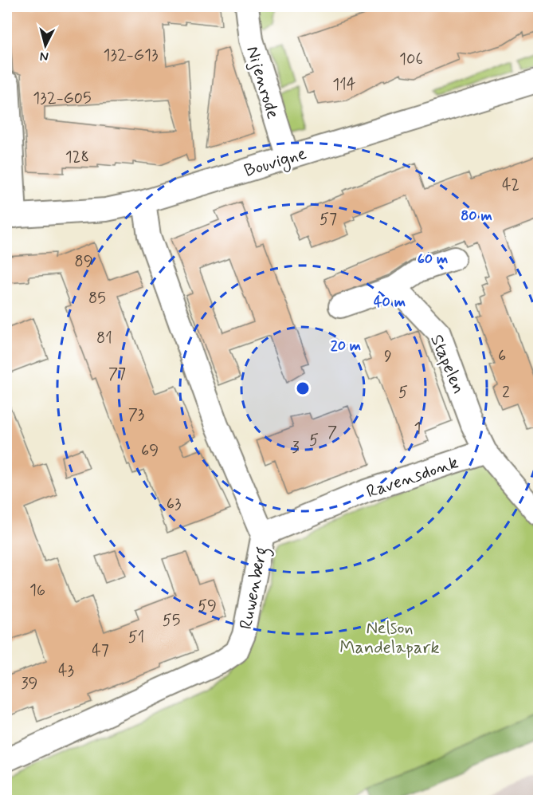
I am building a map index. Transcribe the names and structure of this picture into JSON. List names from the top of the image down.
{
  "streets": {
    "street": [
      "Nijenrode",
      "Bouvigne",
      "Stapelen",
      "Ravensdonk",
      "Ruwenberg"
    ]
  },
  "crossings": [
    ["Nijenrode", "Bouvigne"],
    ["Bouvigne", "Ruwenberg"],
    ["Stapelen", "Ravensdonk"],
    ["Ravensdonk", "Ruwenberg"]
  ],
  "parks": ["Nelson Mandelapark"],
  "house_numbers": [
    "132-G13",
    "106",
    "114",
    "132-G05",
    "128",
    "42",
    "57",
    "89",
    "85",
    "81",
    "6",
    "9",
    "77",
    "5",
    "2",
    "73",
    "1",
    "7",
    "5",
    "3",
    "69",
    "63",
    "16",
    "59",
    "55",
    "51",
    "47",
    "43",
    "39"
  ],
  "north": "bottom",
  "rings": [
    "80 m",
    "60 m",
    "40 m",
    "20 m"
  ]
}
